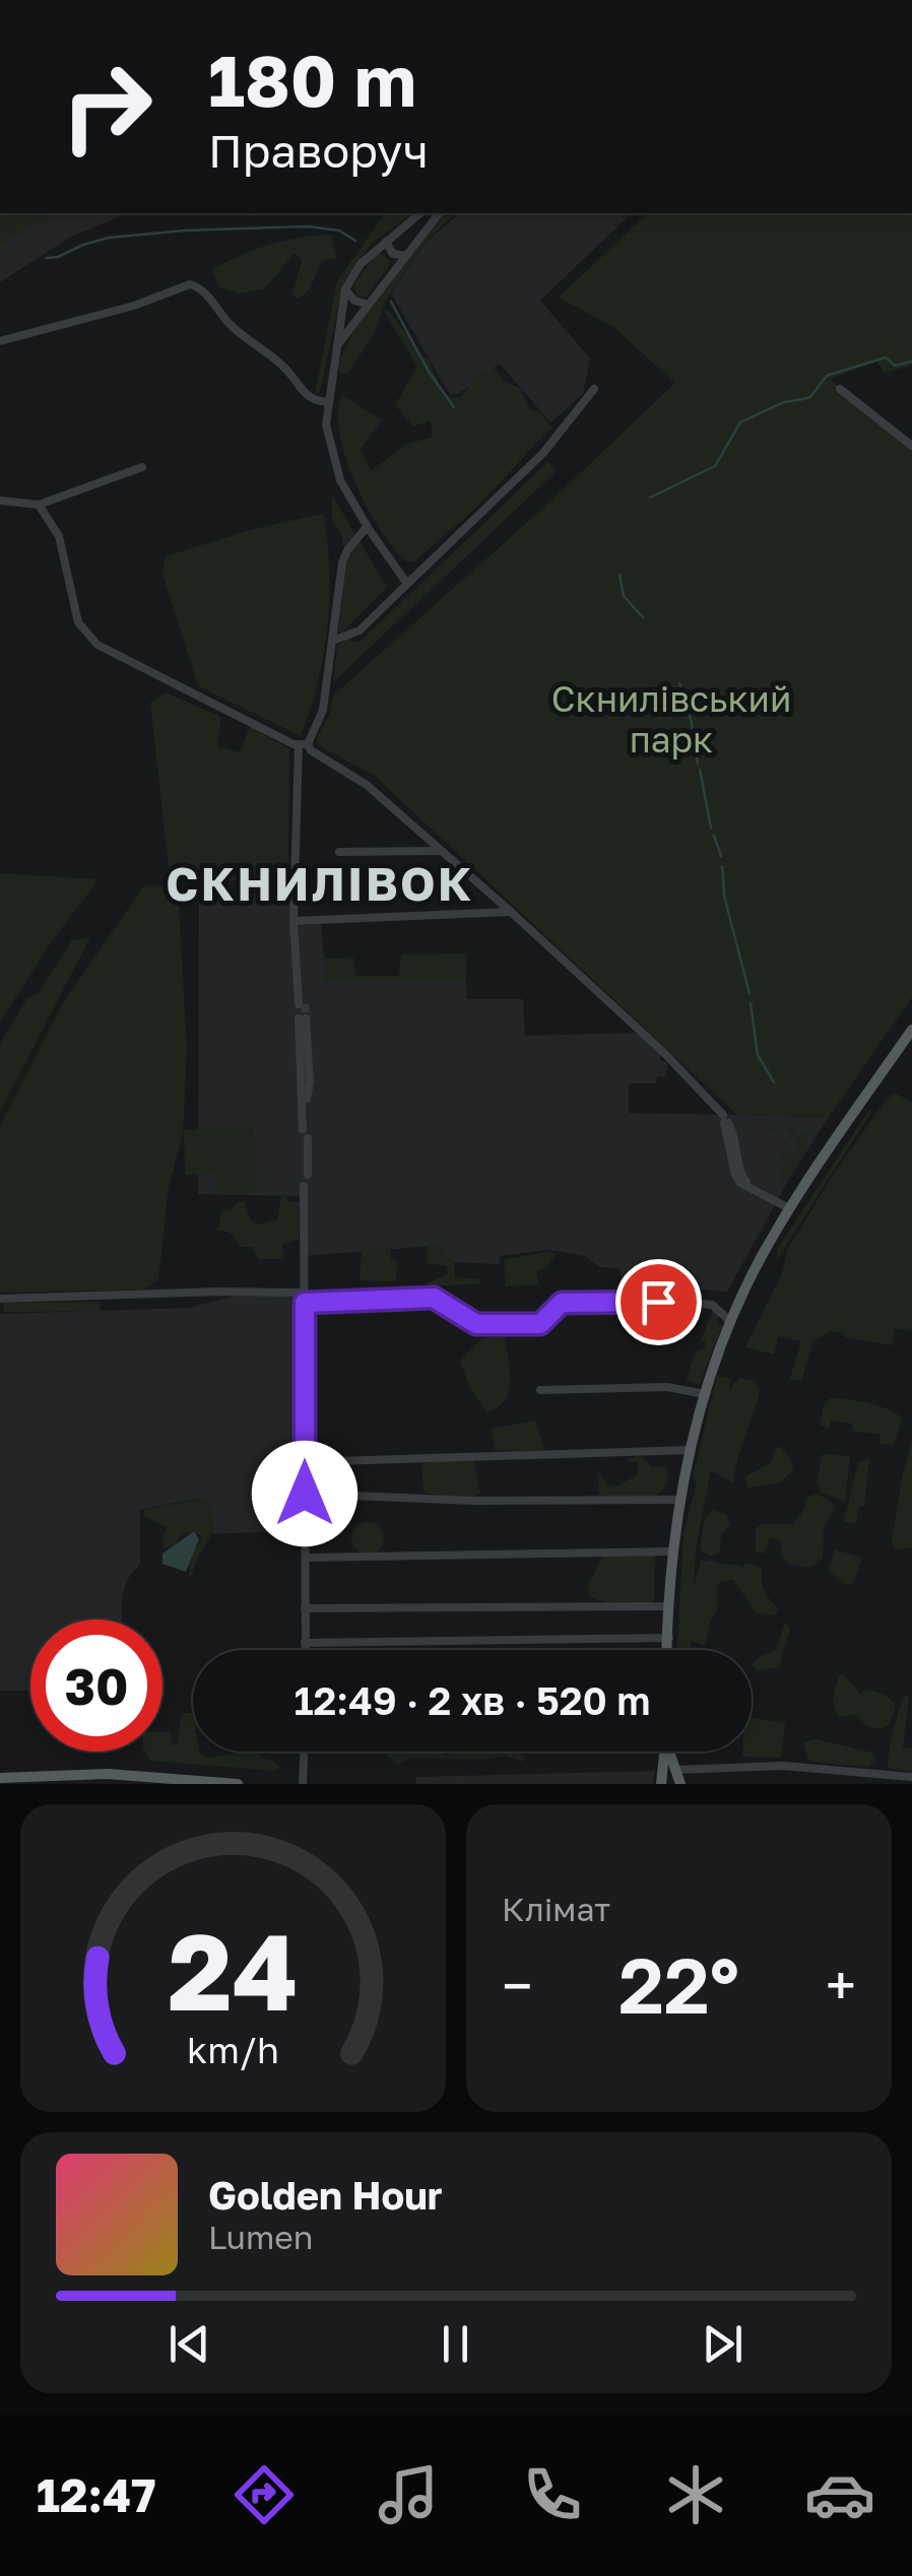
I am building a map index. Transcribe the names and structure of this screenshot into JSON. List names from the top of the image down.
{
  "districts": ["СКНИЛІВОК"],
  "parks": ["Скнилівський парк"],
  "page": {
    "turn": ["180 m", "Праворуч"],
    "limit": "30",
    "trip": "12:49 · 2 хв · 520 m",
    "tile": "Клімат",
    "heat": ["−", "22°", "+"],
    "song": ["Golden Hour", "Lumen"],
    "tabs": "12:47",
    "gauge": ["24", "km/h"]
  }
}
